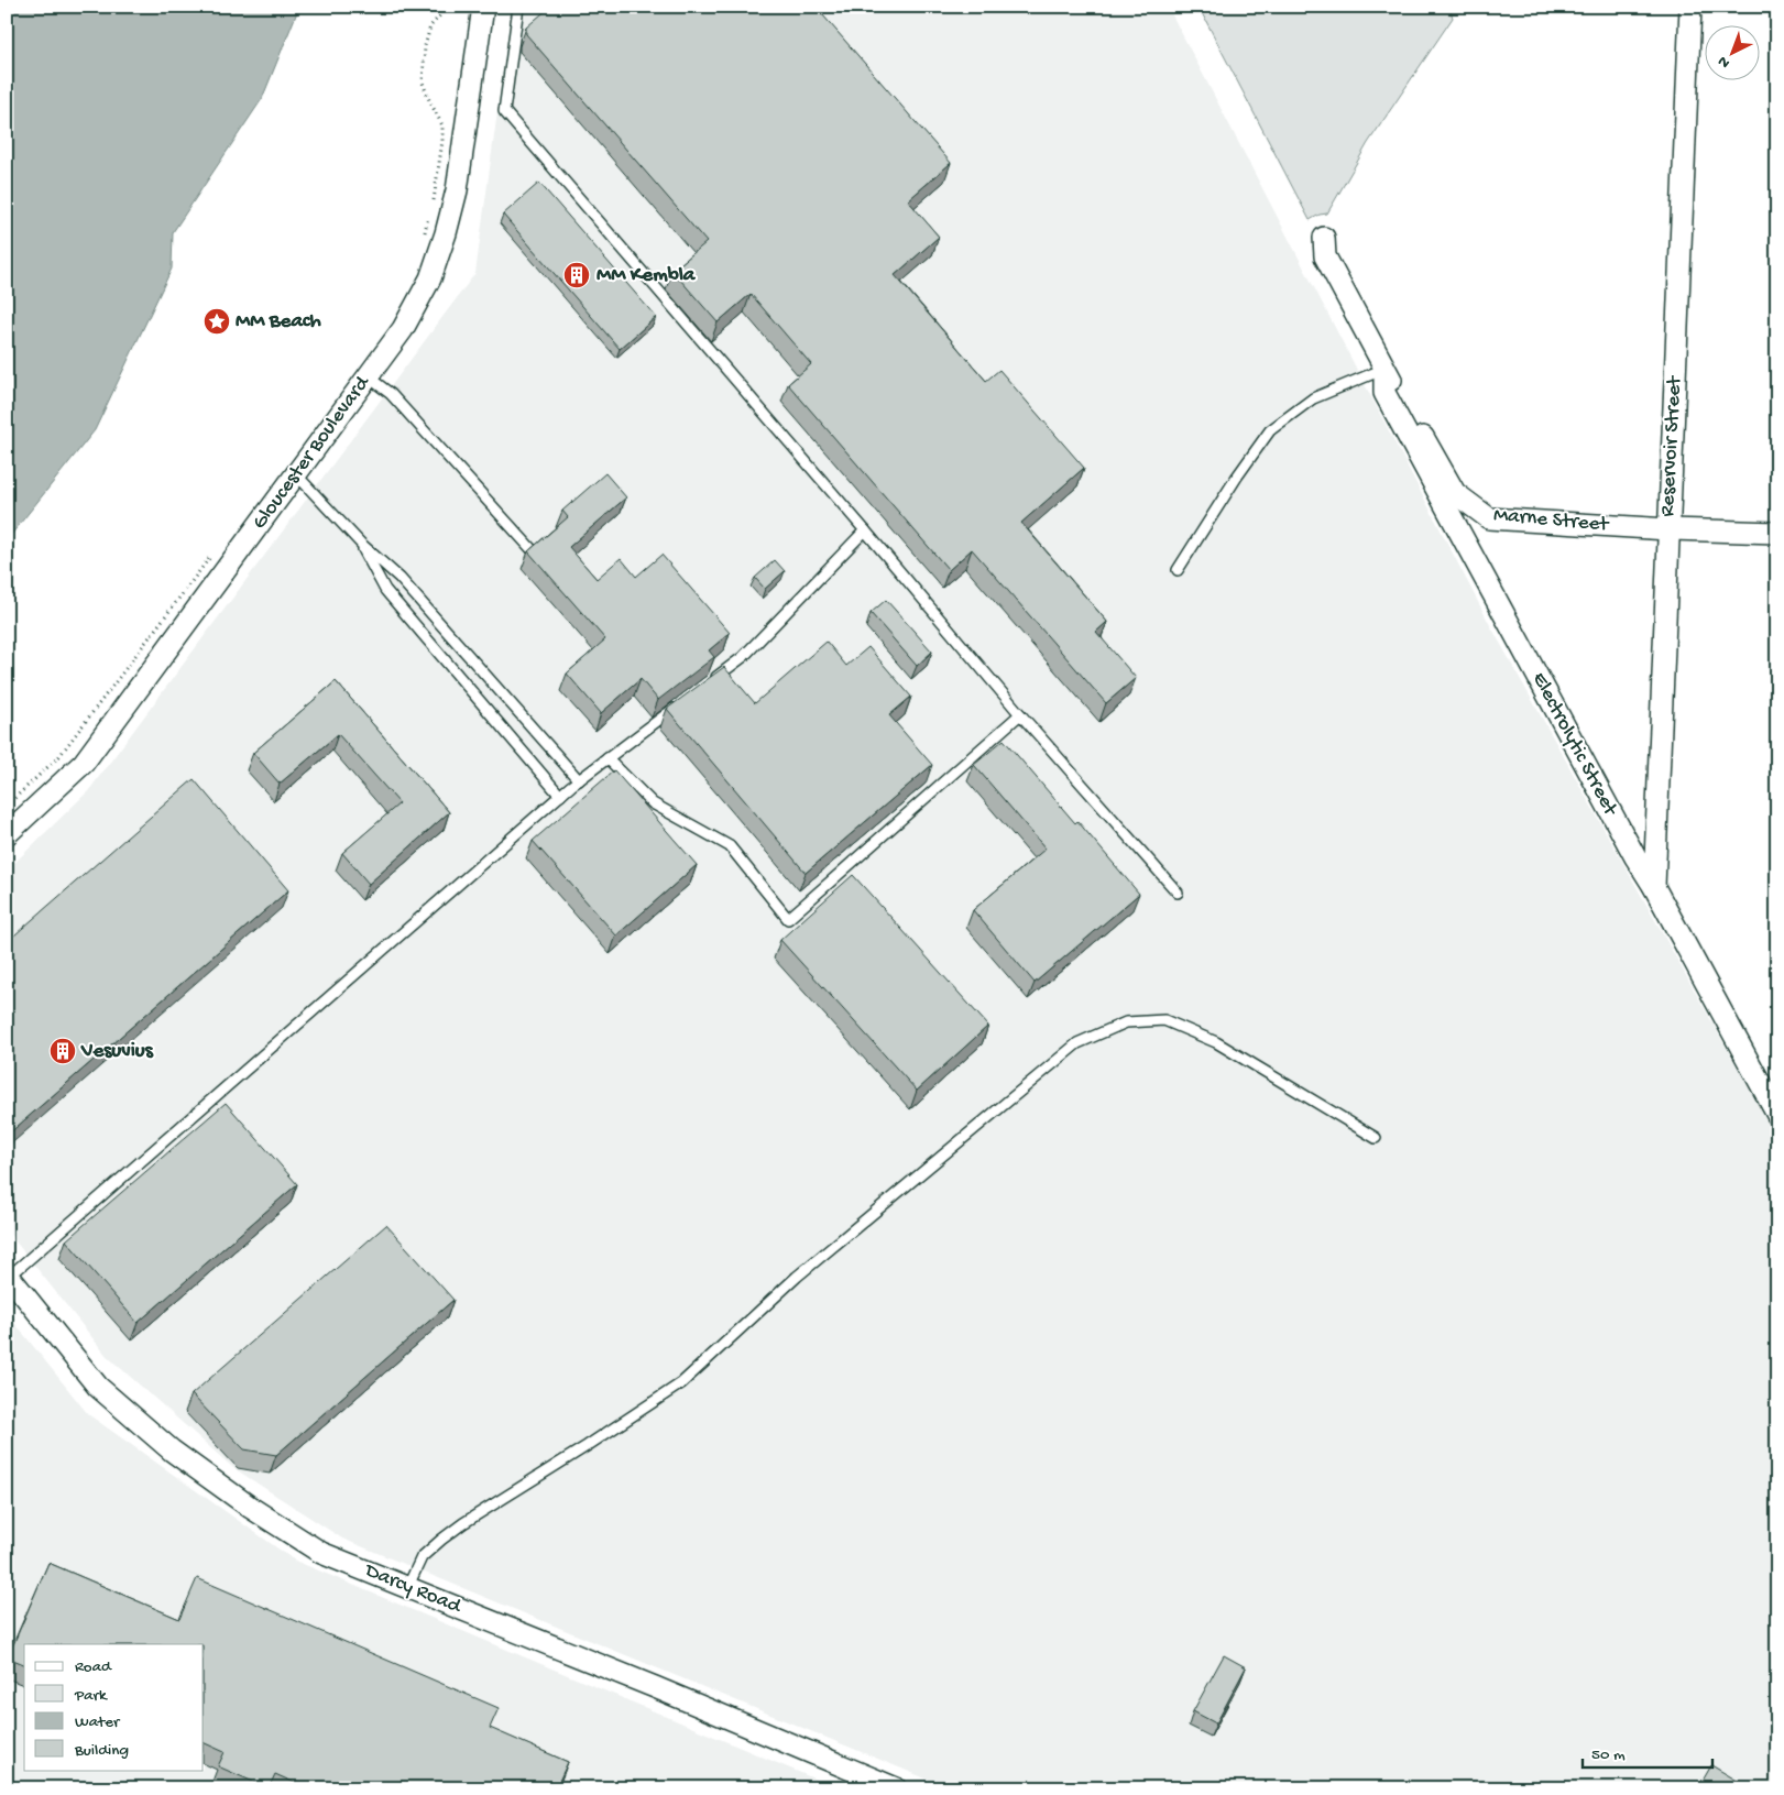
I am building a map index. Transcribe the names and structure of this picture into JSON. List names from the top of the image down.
{
  "streets": {
    "street": [
      "Reservoir Street",
      "Gloucester Boulevard",
      "Marne Street",
      "Electrolytic Street",
      "Darcy Road"
    ]
  },
  "crossings": [
    ["Reservoir Street", "Marne Street"],
    ["Reservoir Street", "Electrolytic Street"],
    ["Marne Street", "Electrolytic Street"]
  ],
  "places": {
    "building": ["MM Kembla", "Vesuvius"],
    "place": ["MM Beach"]
  },
  "legend": [
    "Road",
    "Park",
    "Water",
    "Building"
  ],
  "scale_bar": "50 m",
  "north": "bottom left"
}
